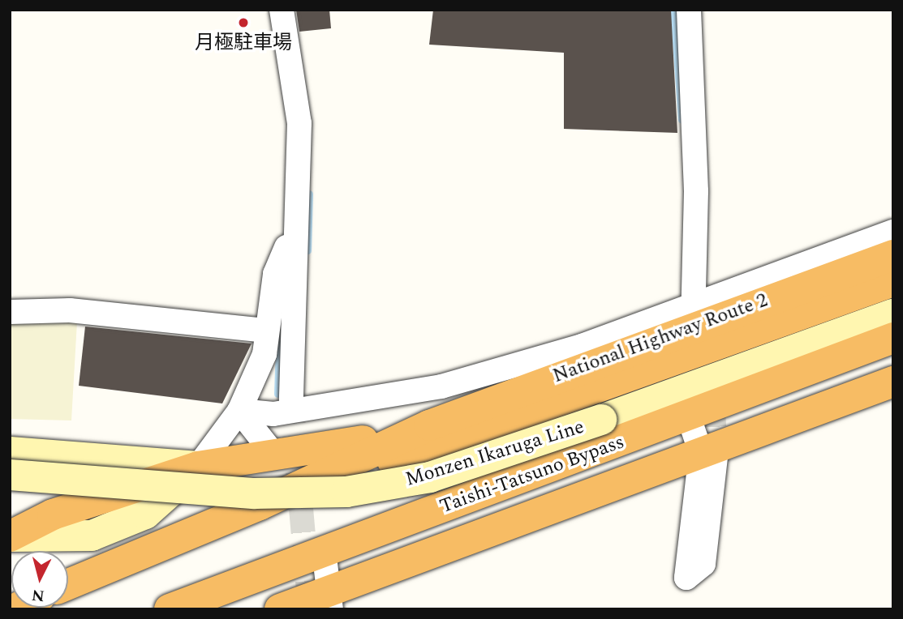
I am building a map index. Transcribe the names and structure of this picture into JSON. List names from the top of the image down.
{
  "streets": {
    "highway": ["National Highway Route 2", "Taishi-Tatsuno Bypass"],
    "main road": ["Monzen Ikaruga Line"]
  },
  "places": ["月極駐車場"],
  "north": "bottom"
}
